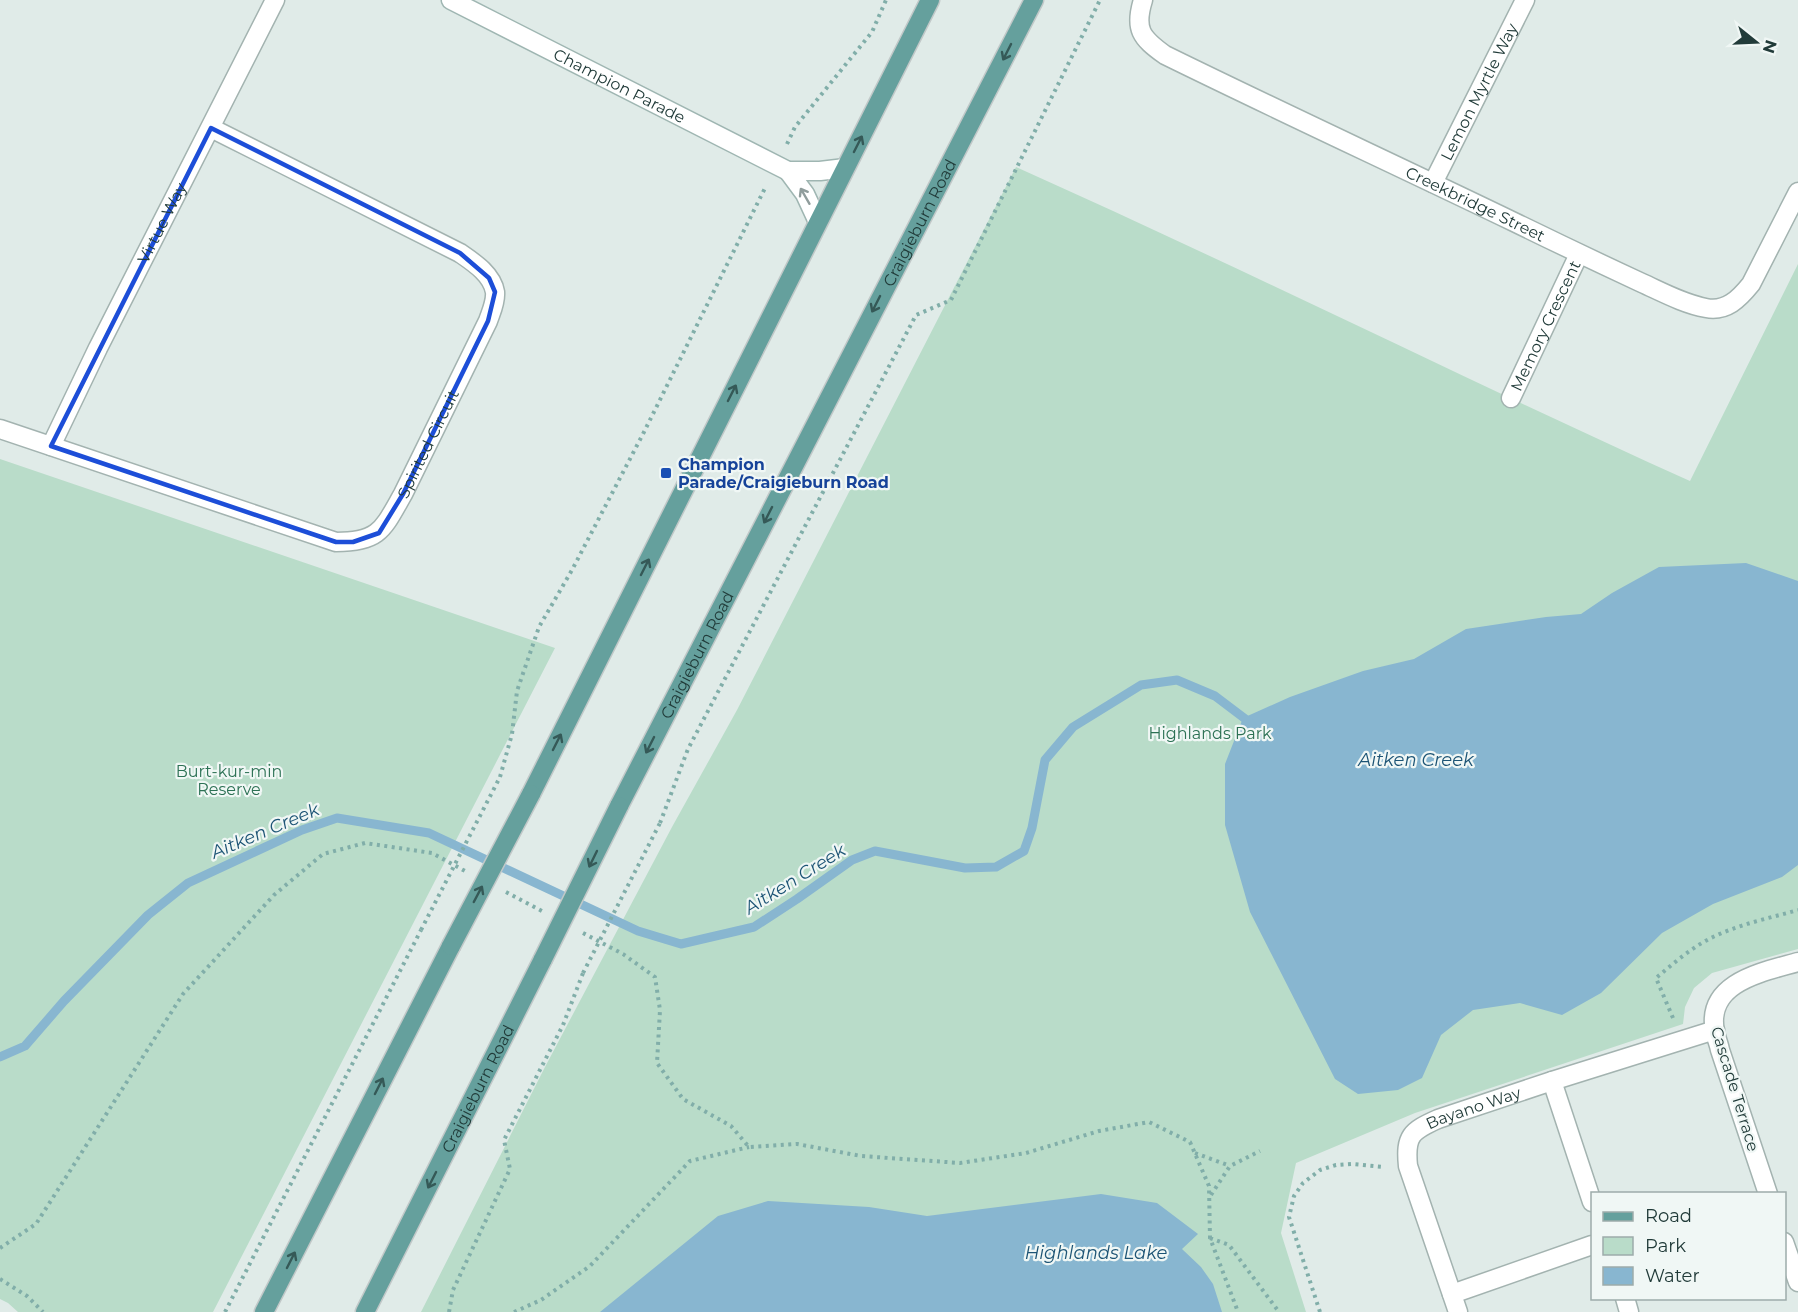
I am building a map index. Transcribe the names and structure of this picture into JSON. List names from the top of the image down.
{
  "streets": {
    "main road": ["Craigieburn Road"],
    "street": [
      "Champion Parade",
      "Lemon Myrtle Way",
      "Creekbridge Street",
      "Virtue Way",
      "Memory Crescent",
      "Spirited Circuit",
      "Cascade Terrace",
      "Bayano Way"
    ]
  },
  "crossings": [
    ["Lemon Myrtle Way", "Creekbridge Street"],
    ["Creekbridge Street", "Memory Crescent"],
    ["Virtue Way", "Spirited Circuit"],
    ["Cascade Terrace", "Bayano Way"]
  ],
  "water": ["Aitken Creek", "Highlands Lake"],
  "parks": ["Highlands Park", "Burt-kur-min Reserve"],
  "places": {
    "transit": ["Champion Parade/Craigieburn Road"]
  },
  "legend": ["Road", "Park", "Water"],
  "north": "right"
}
